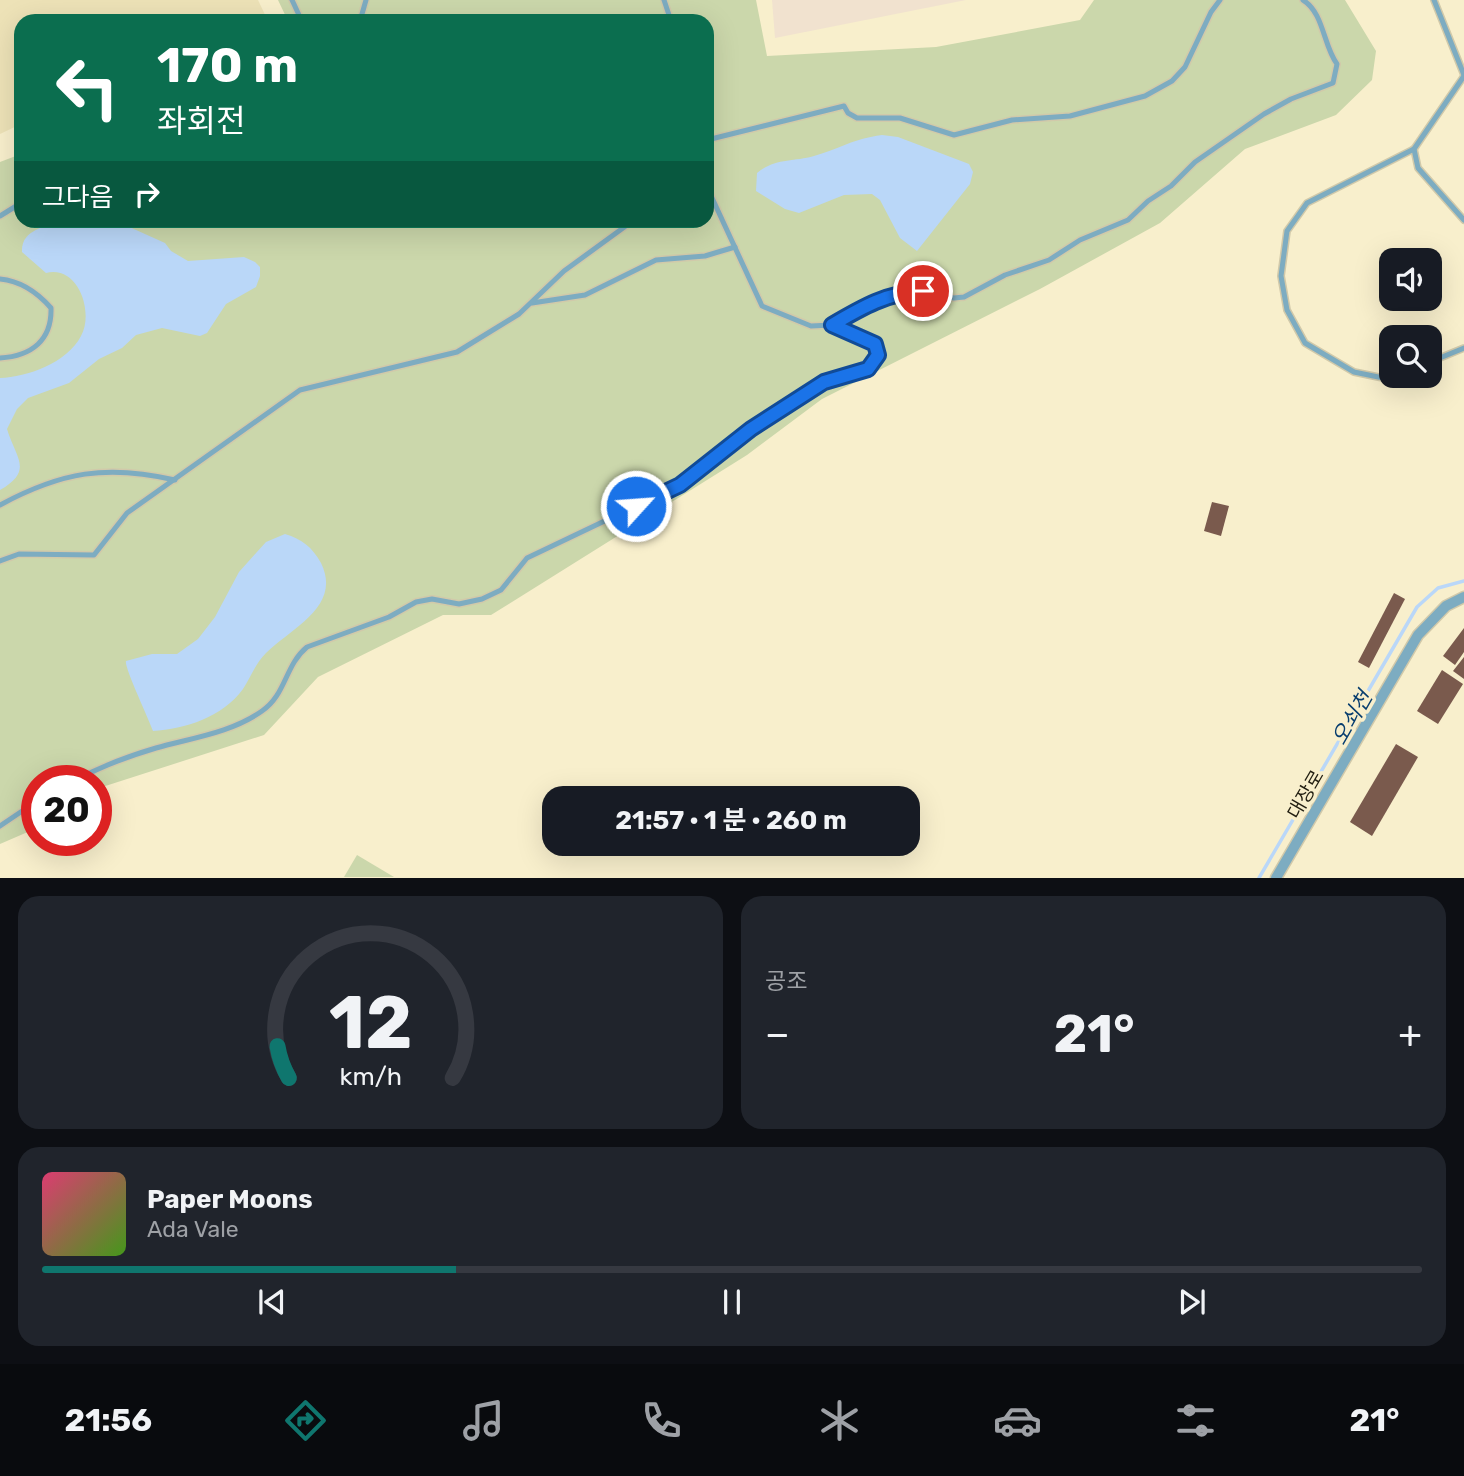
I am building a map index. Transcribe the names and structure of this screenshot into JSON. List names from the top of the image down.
{
  "streets": {
    "street": ["대장로"]
  },
  "water": ["오쇠천"],
  "page": {
    "turn": ["170 m", "좌회전"],
    "then": "그다음",
    "limit": "20",
    "trip": "21:57 · 1 분 · 260 m",
    "tile": "공조",
    "heat": ["−", "21°", "+"],
    "song": ["Paper Moons", "Ada Vale"],
    "tabs": ["21:56", "21°"],
    "gauge": ["12", "km/h"]
  }
}
